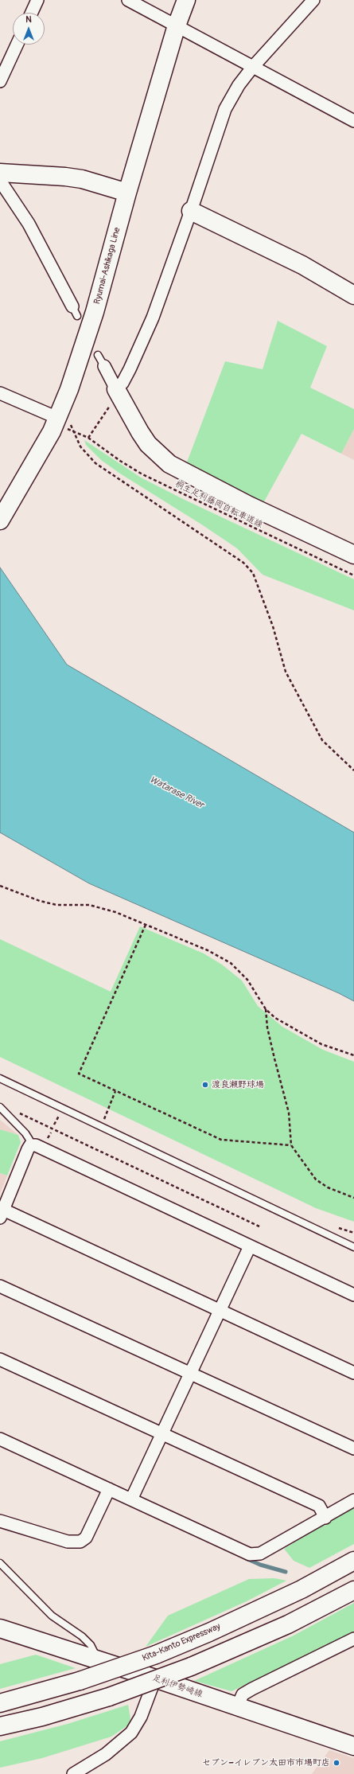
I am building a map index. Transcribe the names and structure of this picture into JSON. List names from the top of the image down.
{
  "streets": {
    "main road": ["Ryumai-Ashikaga Line", "Kita-Kanto Expressway", "足利伊勢崎線"],
    "path": ["桐生足利藤岡自転車道線"]
  },
  "water": ["Watarase River"],
  "places": ["渡良瀬野球場", "セブン−イレブン太田市市場町店"],
  "north": "top"
}
